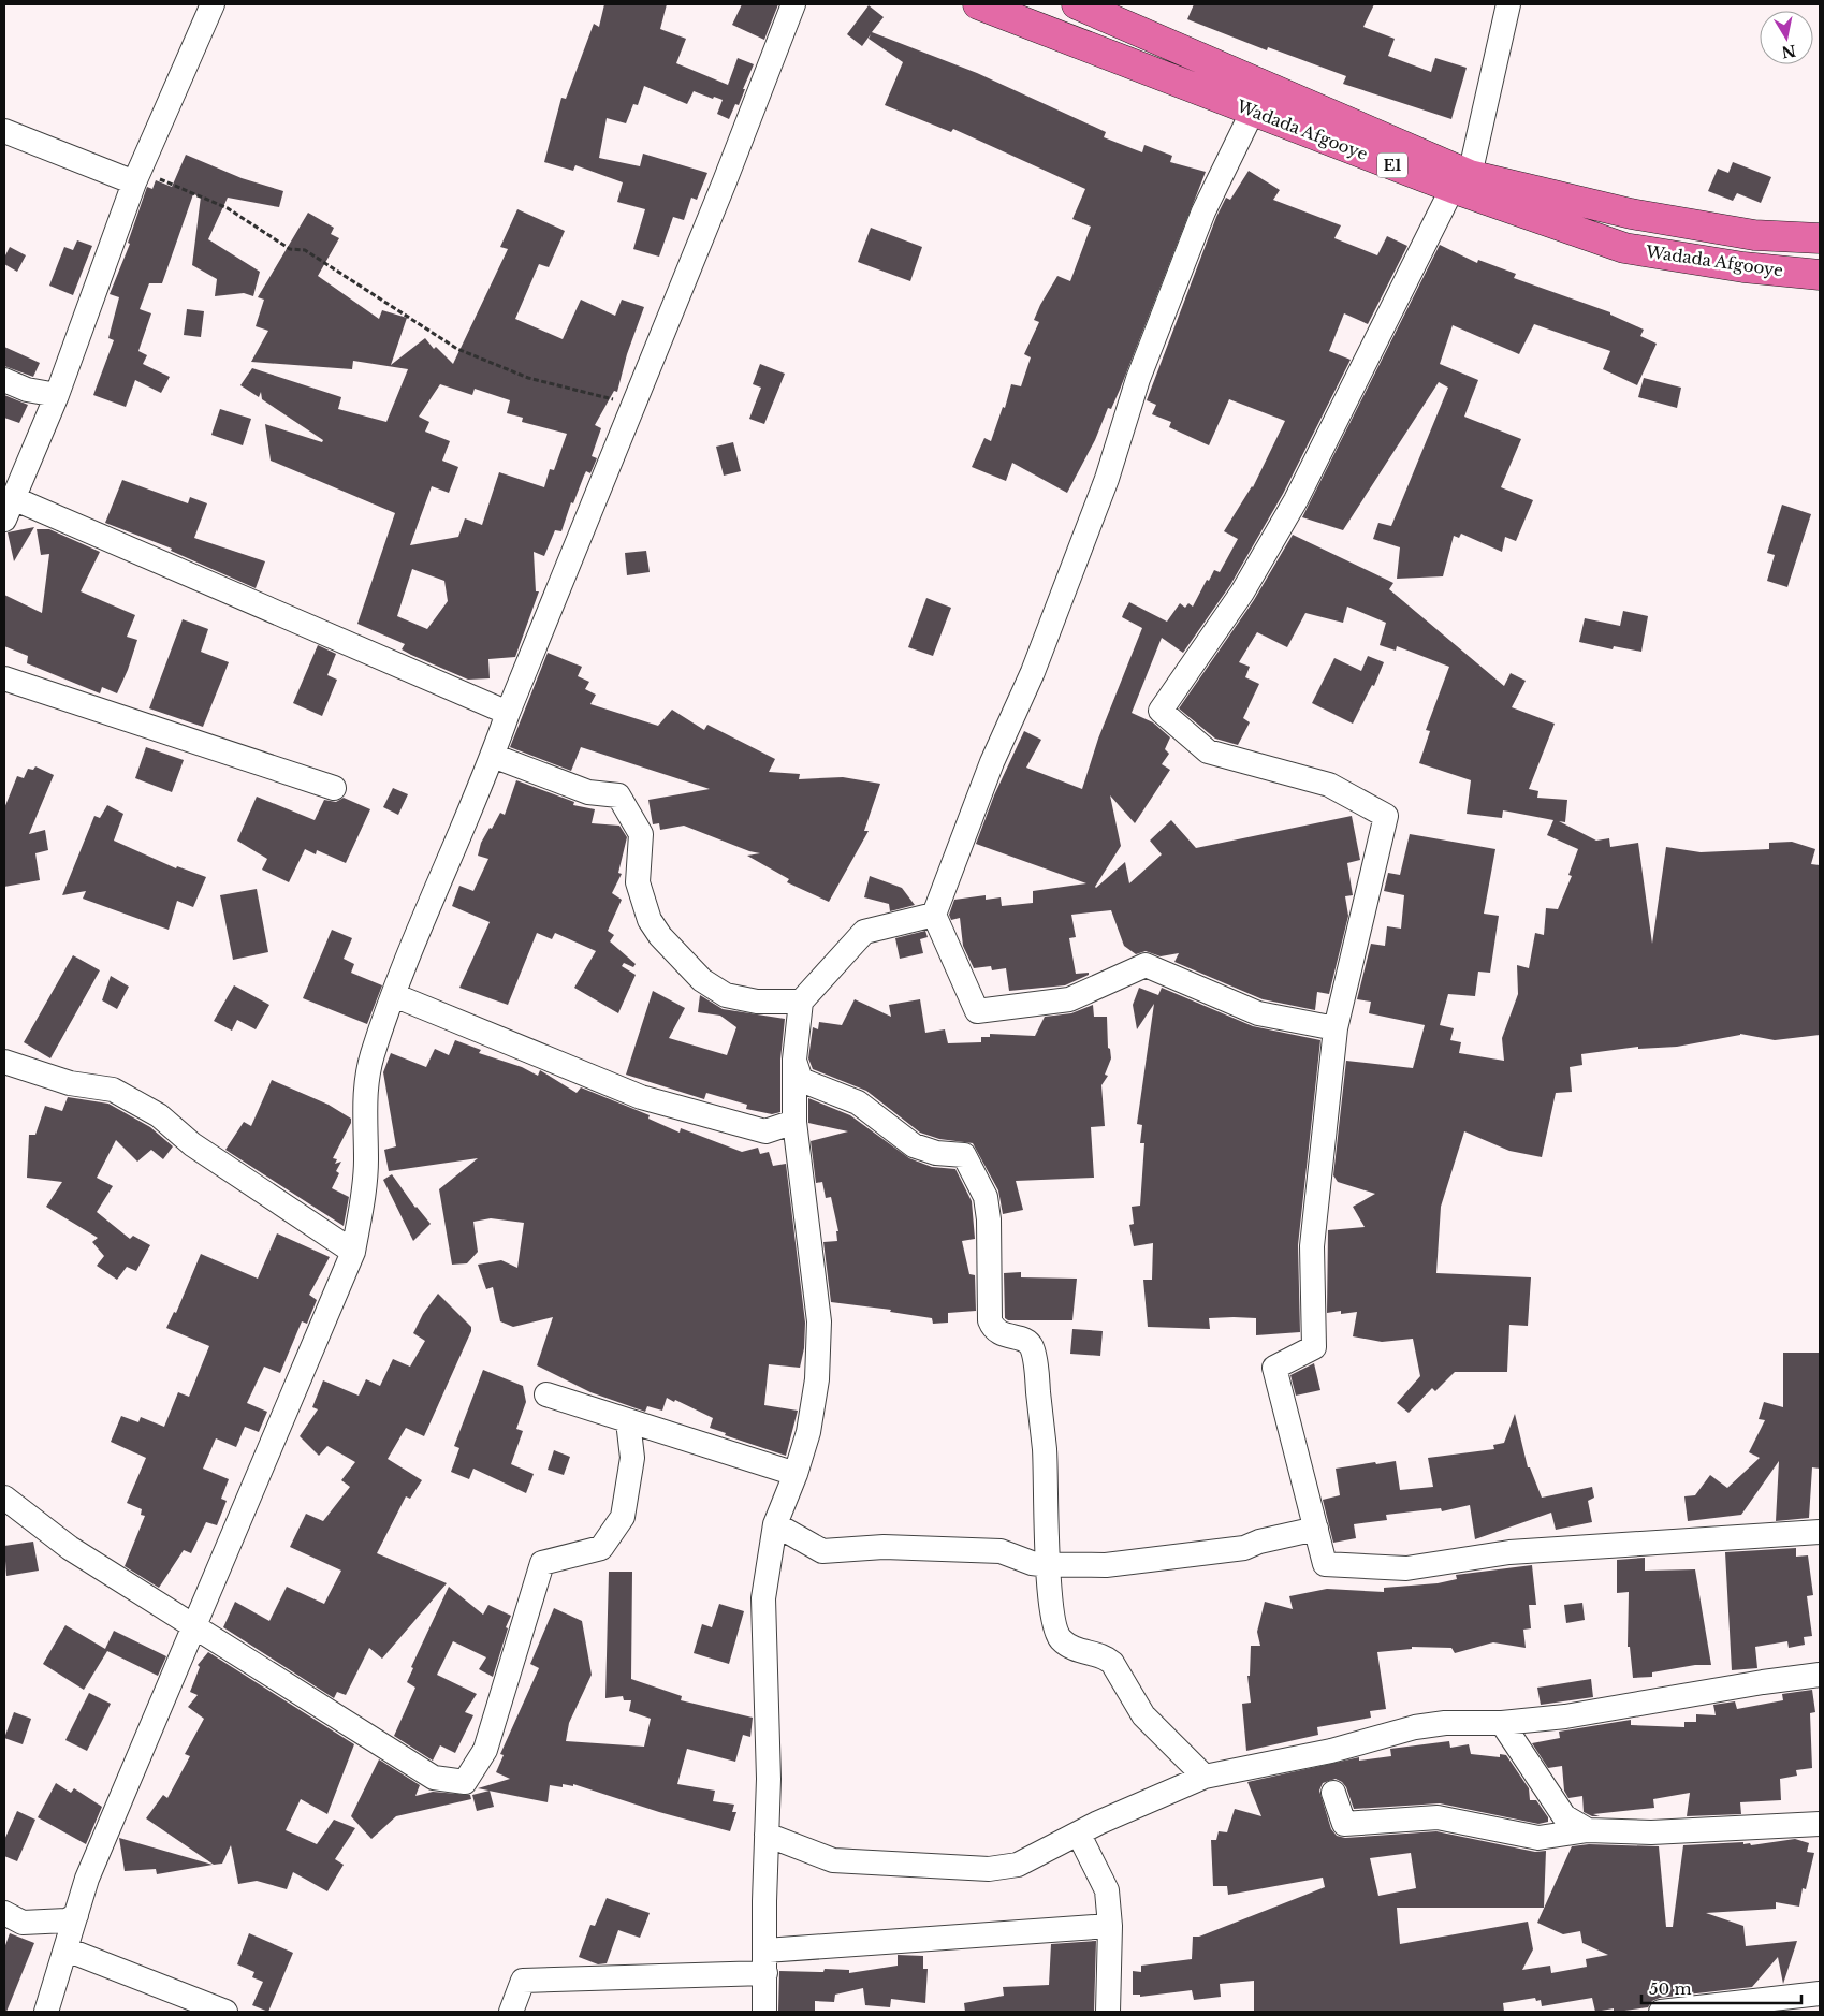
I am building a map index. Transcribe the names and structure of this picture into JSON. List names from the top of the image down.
{
  "streets": {
    "highway": ["Wadada Afgooye", "E1"]
  },
  "scale_bar": "50 m",
  "north": "bottom"
}
